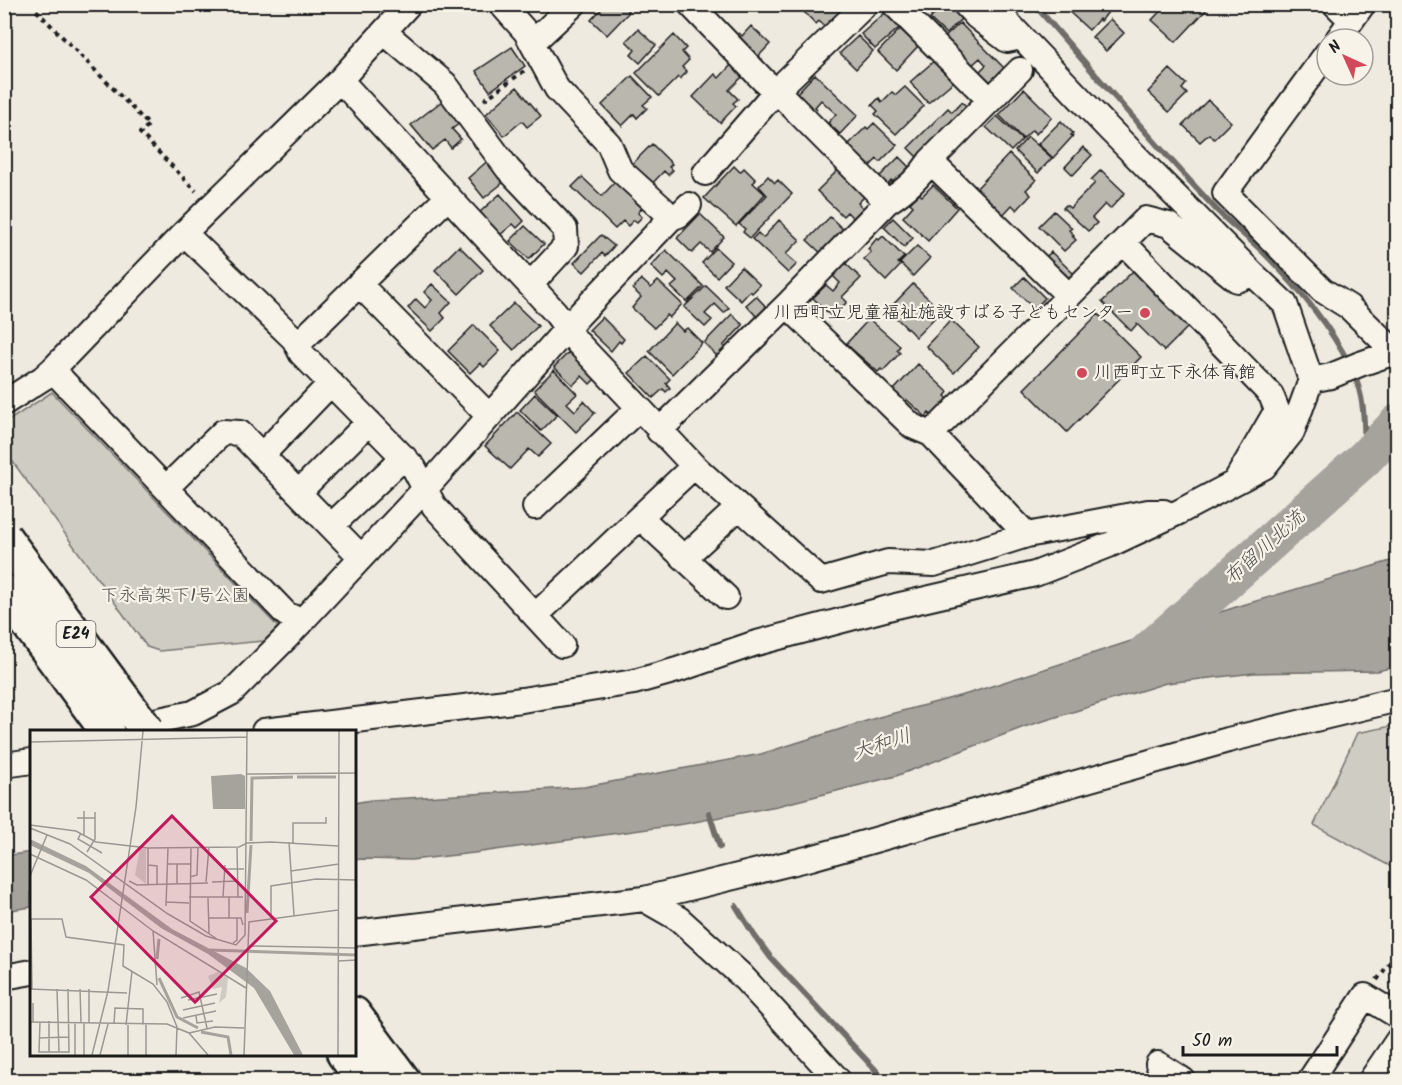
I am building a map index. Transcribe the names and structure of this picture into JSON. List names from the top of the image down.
{
  "streets": {
    "highway": ["E24"]
  },
  "water": ["布留川北流", "大和川"],
  "parks": ["下永高架下1号公園"],
  "places": ["川西町立児童福祉施設すばる子どもセンター", "川西町立下永体育館"],
  "scale_bar": "50 m",
  "north": "top left"
}
